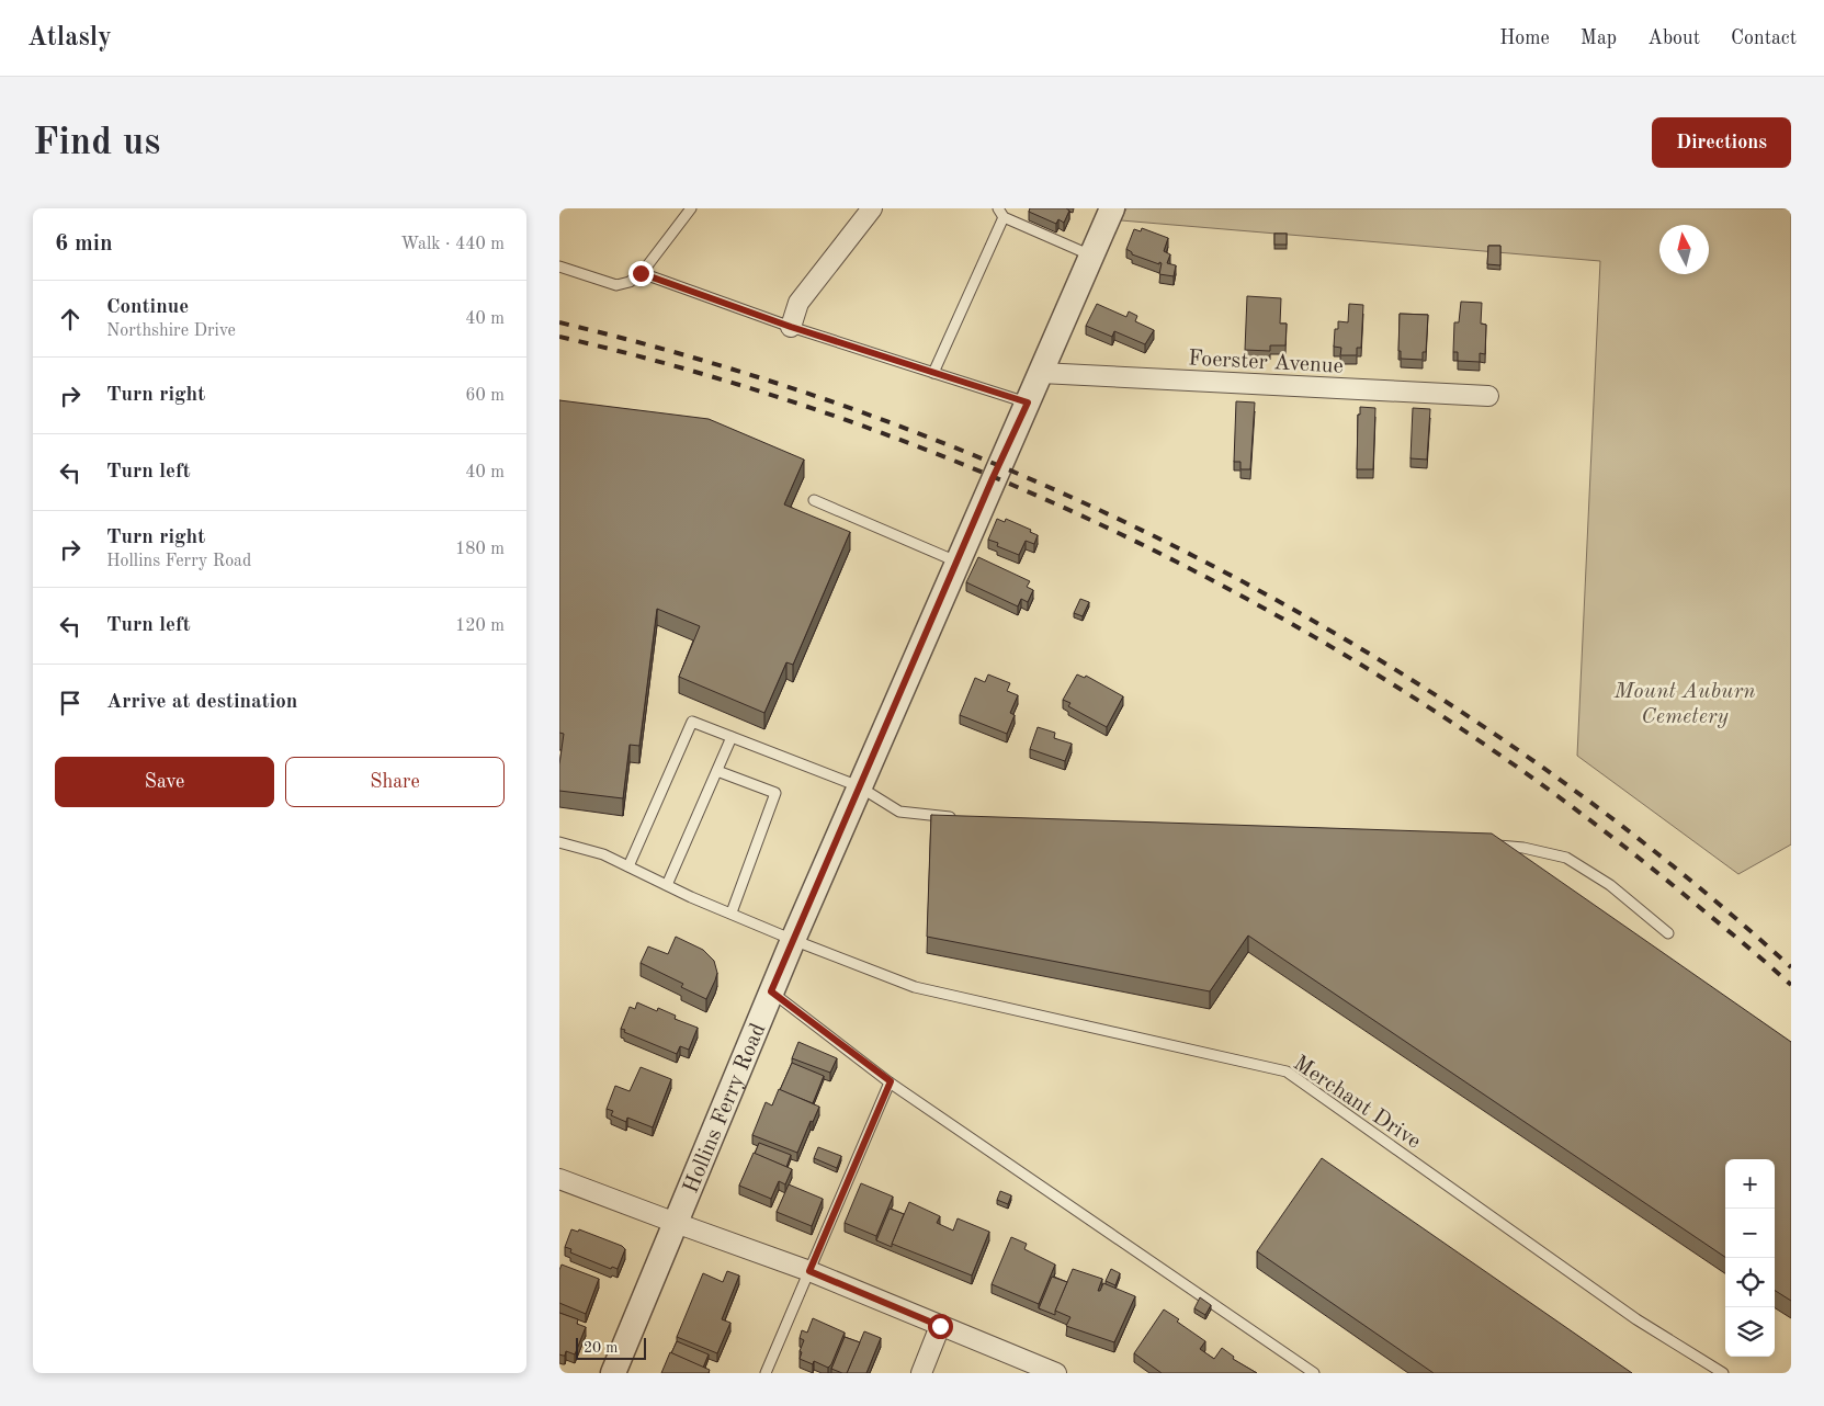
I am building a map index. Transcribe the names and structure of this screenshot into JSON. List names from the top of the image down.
{
  "streets": {
    "street": ["Foerster Avenue", "Hollins Ferry Road"],
    "lane": ["Merchant Drive"]
  },
  "crossings": [
    ["Foerster Avenue", "Hollins Ferry Road"],
    ["Merchant Drive", "Hollins Ferry Road"]
  ],
  "parks": ["Mount Auburn Cemetery"],
  "scale_bar": "20 m",
  "north": "top",
  "page": {
    "header": "Atlasly",
    "nav": [
      "Home",
      "Map",
      "About",
      "Contact"
    ],
    "buttons": [
      "Directions",
      ["Save", "Share"]
    ],
    "title": "Find us",
    "heading": ["6 min", "Walk · 440 m"],
    "list": [
      ["Continue", "Northshire Drive", "40 m"],
      ["Turn right", "60 m"],
      ["Turn left", "40 m"],
      ["Turn right", "Hollins Ferry Road", "180 m"],
      ["Turn left", "120 m"],
      "Arrive at destination"
    ],
    "map_buttons": ["+", "−"],
    "scale": "20 m"
  }
}
